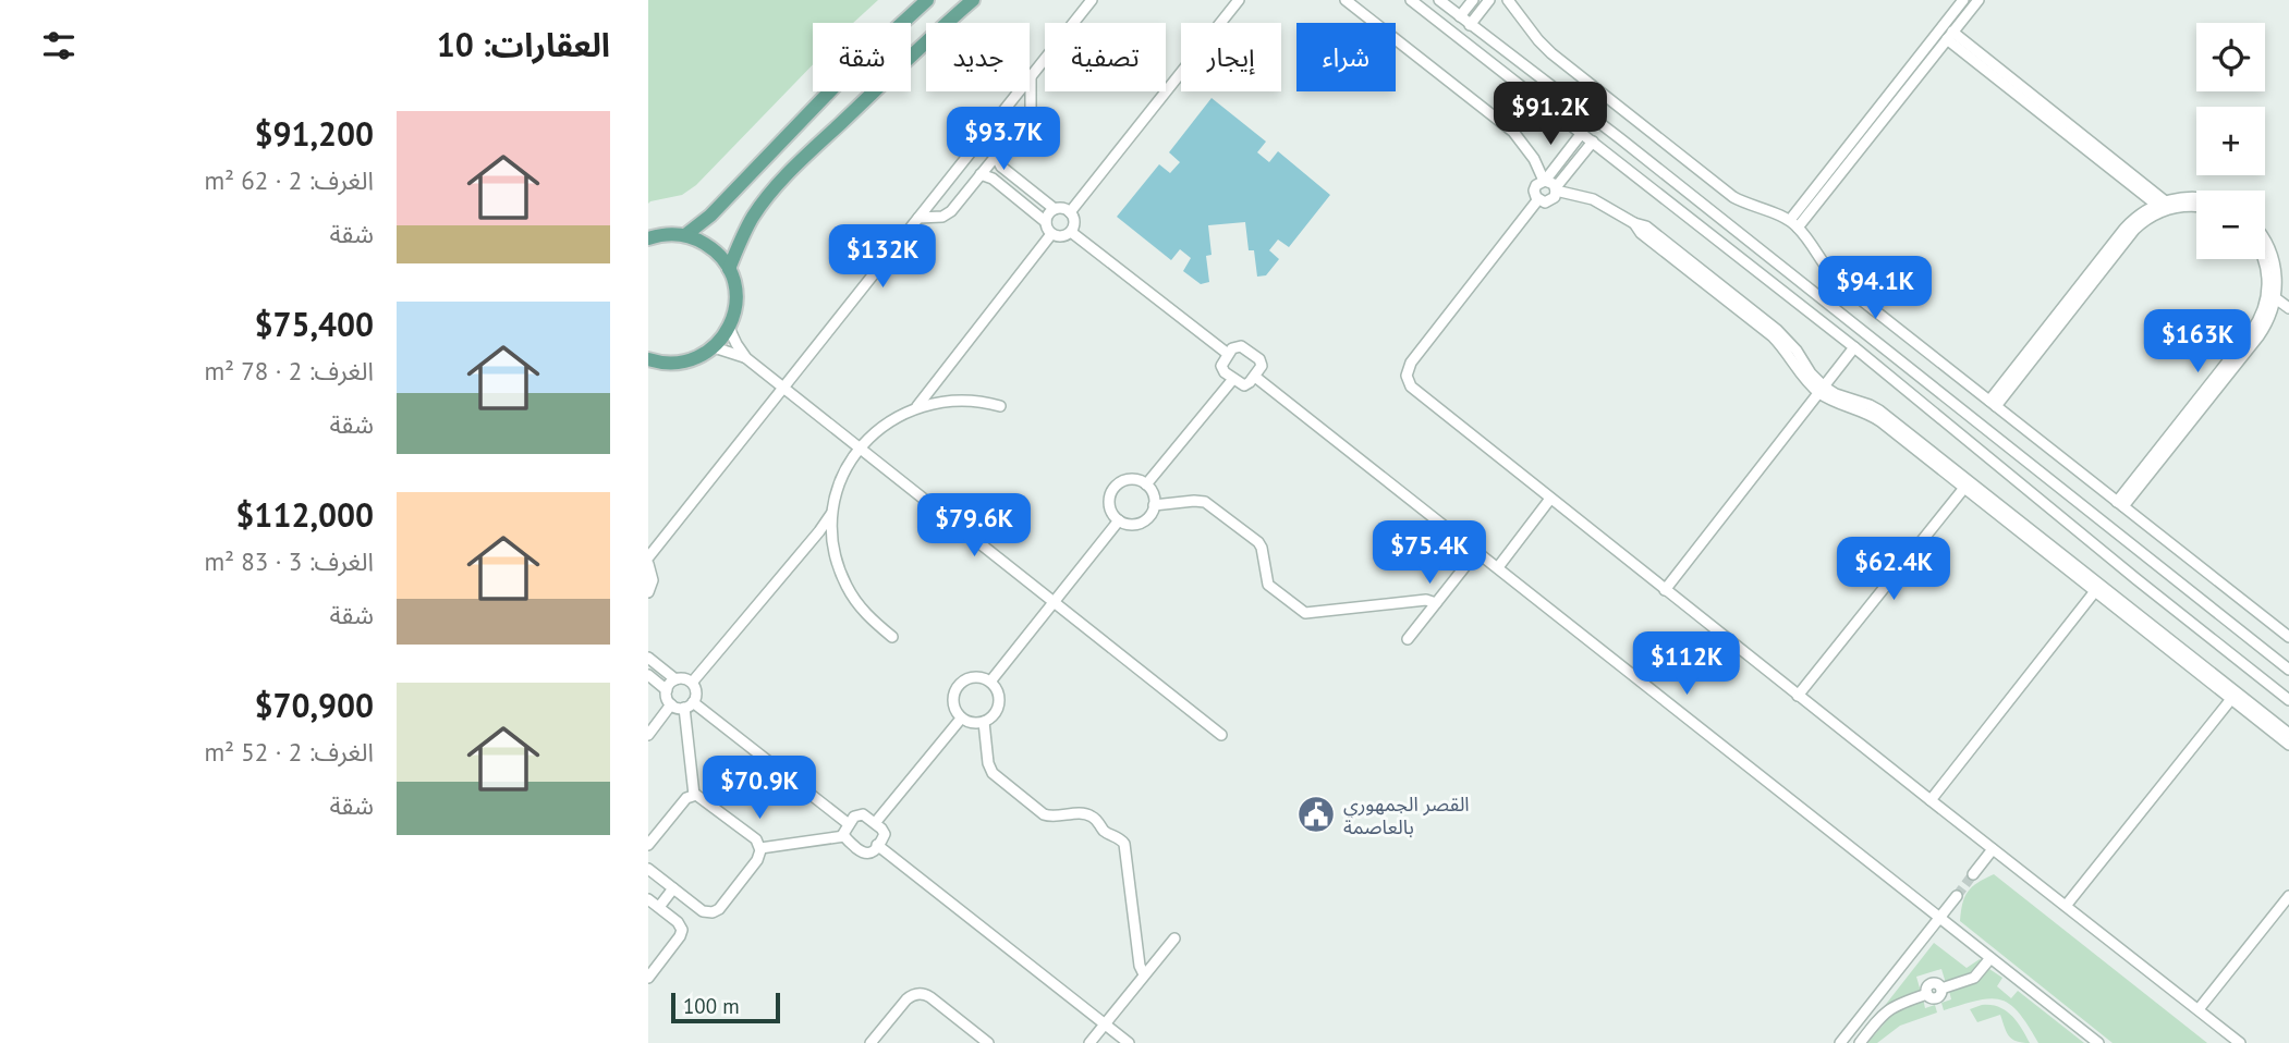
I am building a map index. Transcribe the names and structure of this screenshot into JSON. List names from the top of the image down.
{
  "places": {
    "public building": ["القصر الجمهوري بالعاصمة"]
  },
  "scale_bar": "100 m",
  "page": {
    "heading": "العقارات: 10",
    "map_buttons": ["+", "−"],
    "chip": [
      "شراء",
      "إيجار",
      "تصفية",
      "جديد",
      "شقة"
    ],
    "price": [
      "$91.2K",
      "$93.7K",
      "$132K",
      "$94.1K",
      "$163K",
      "$79.6K",
      "$75.4K",
      "$62.4K",
      "$112K",
      "$70.9K"
    ],
    "list": [
      {
        "name": "$91,200",
        "note": "الغرف: 2 · 62 m² · شقة"
      },
      {
        "name": "$75,400",
        "note": "الغرف: 2 · 78 m² · شقة"
      },
      {
        "name": "$112,000",
        "note": "الغرف: 3 · 83 m² · شقة"
      },
      {
        "name": "$70,900",
        "note": "الغرف: 2 · 52 m² · شقة"
      }
    ],
    "scale": "100 m"
  }
}
